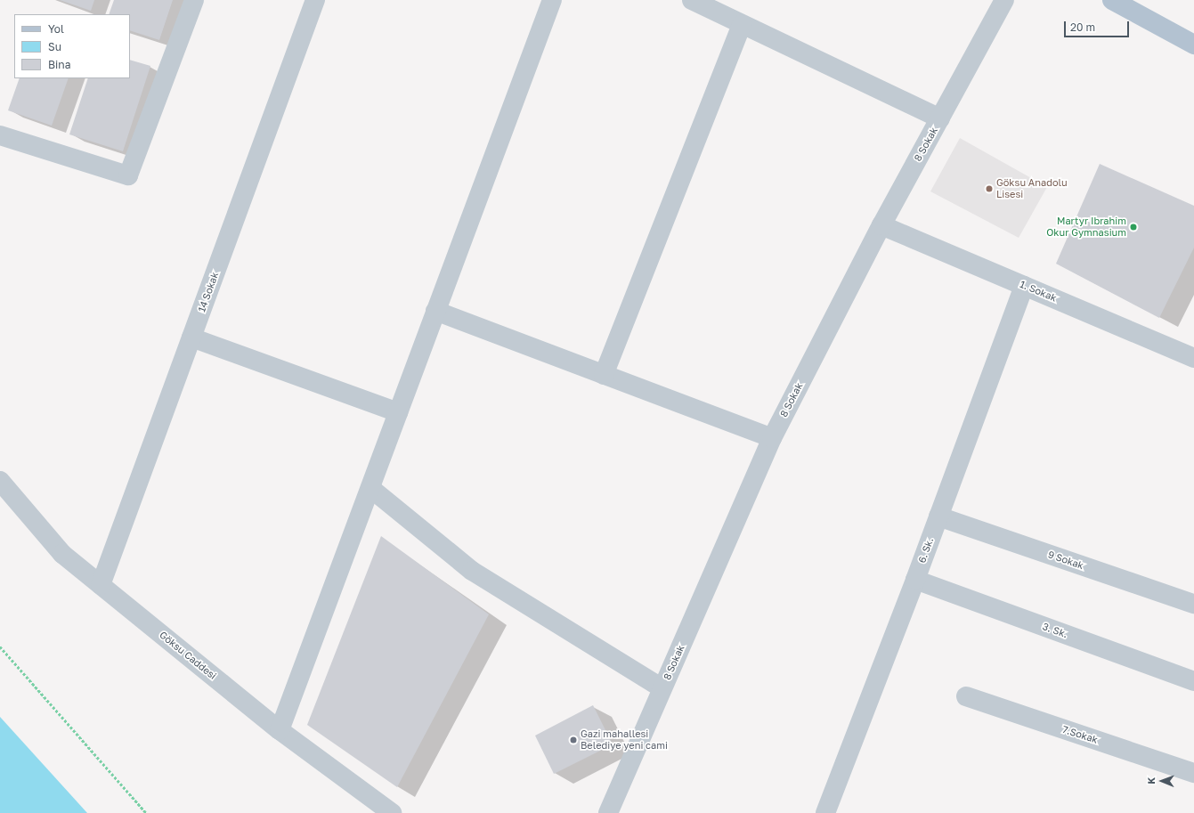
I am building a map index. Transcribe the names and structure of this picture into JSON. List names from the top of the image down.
{
  "streets": {
    "street": [
      "8 Sokak",
      "1. Sokak",
      "14 Sokak",
      "6. Sk.",
      "9 Sokak",
      "3. Sk.",
      "Göksu Caddesi",
      "7.Sokak"
    ]
  },
  "crossings": [
    ["8 Sokak", "1. Sokak"],
    ["1. Sokak", "6. Sk."],
    ["14 Sokak", "Göksu Caddesi"],
    ["6. Sk.", "9 Sokak"],
    ["6. Sk.", "3. Sk."]
  ],
  "places": ["Göksu Anadolu Lisesi", "Martyr Ibrahim Okur Gymnasium", "Gazi mahallesi Belediye yeni cami"],
  "legend": ["Yol", "Su", "Bina"],
  "scale_bar": "20 m",
  "north": "left"
}
